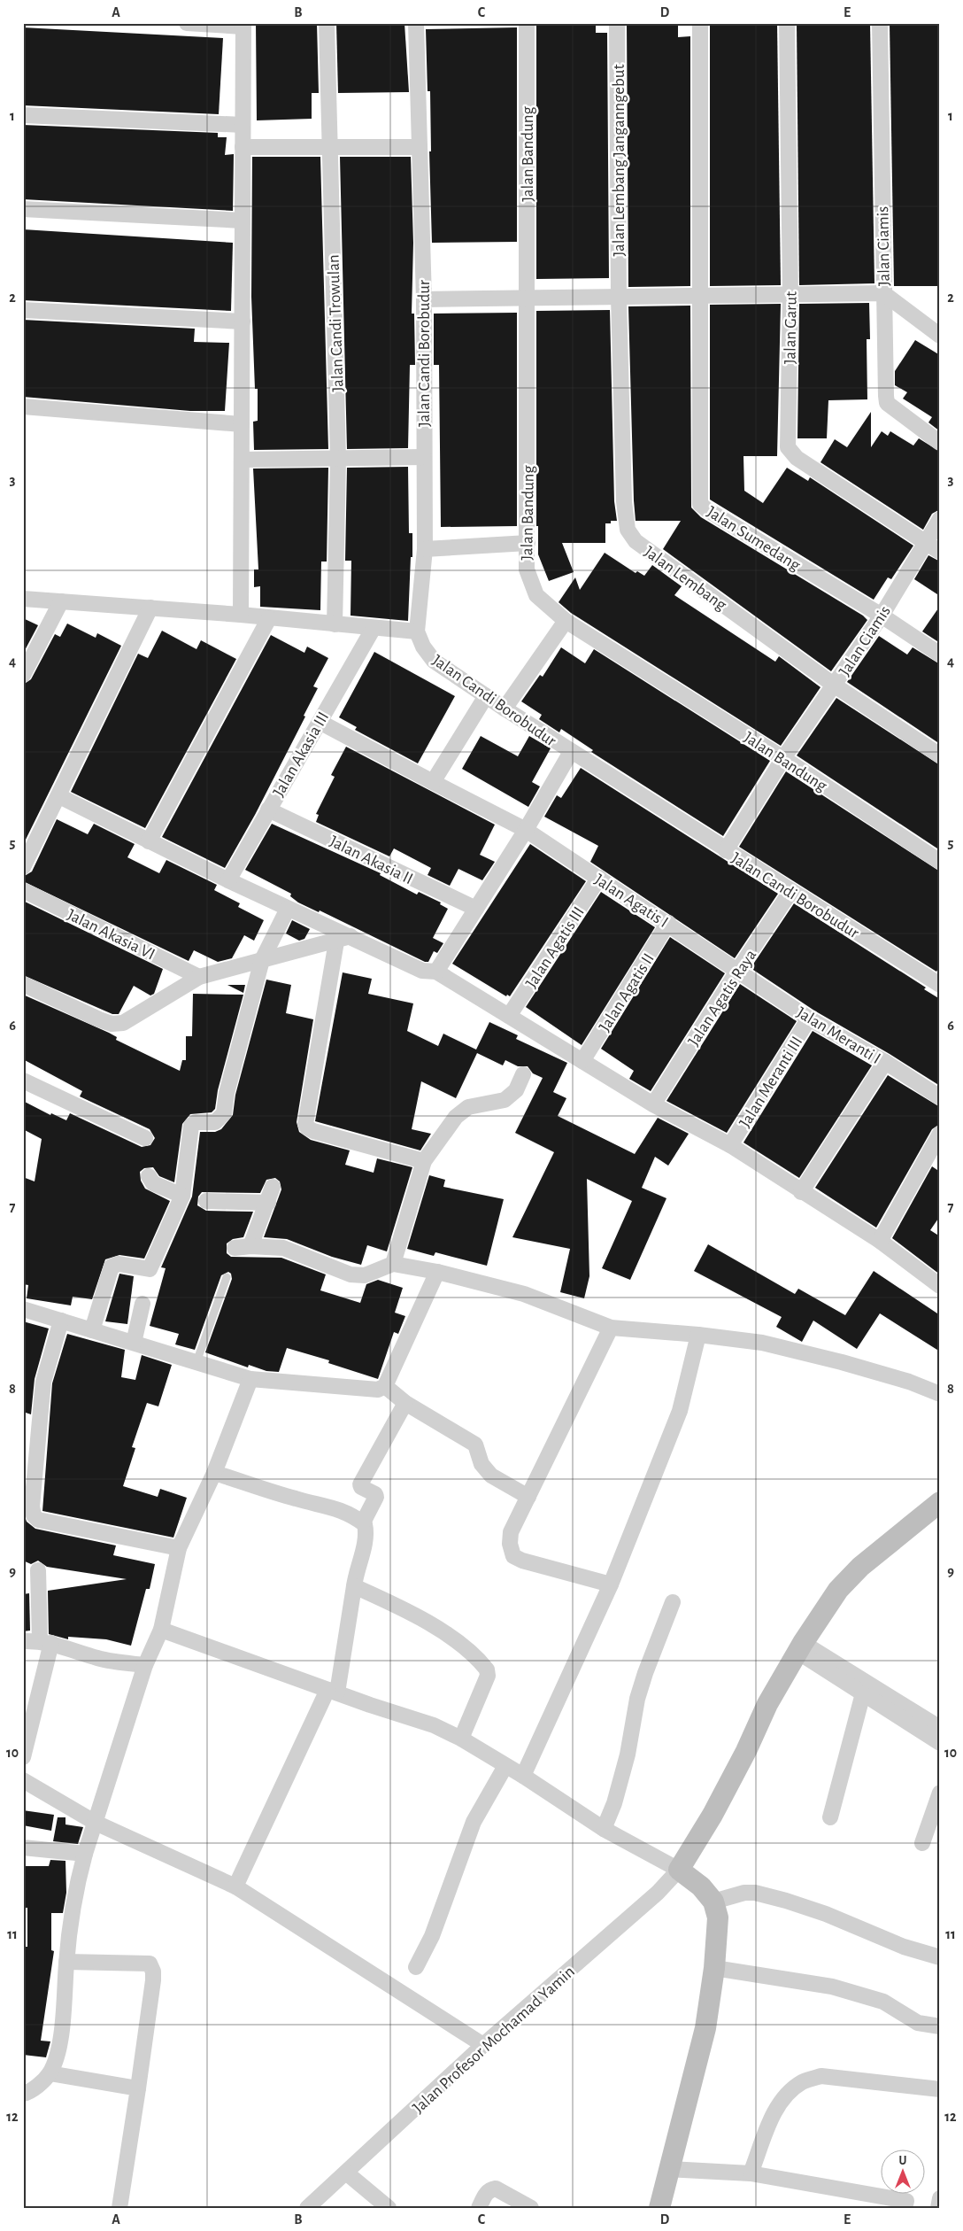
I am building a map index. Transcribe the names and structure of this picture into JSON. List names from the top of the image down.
{
  "streets": {
    "street": [
      "Jalan Bandung",
      "Jalan Lembang Janganngebut",
      "Jalan Ciamis",
      "Jalan Candi Trowulan",
      "Jalan Garut",
      "Jalan Candi Borobudur",
      "Jalan Sumedang",
      "Jalan Lembang",
      "Jalan Akasia III",
      "Jalan Akasia II",
      "Jalan Agatis I",
      "Jalan Akasia VI",
      "Jalan Agatis III",
      "Jalan Agatis II",
      "Jalan Agatis Raya",
      "Jalan Meranti I",
      "Jalan Meranti III",
      "Jalan Profesor Mochamad Yamin"
    ]
  },
  "crossings": [
    ["Jalan Bandung", "Jalan Ciamis"],
    ["Jalan Lembang Janganngebut", "Jalan Lembang"],
    ["Jalan Ciamis", "Jalan Garut"],
    ["Jalan Ciamis", "Jalan Candi Borobudur"],
    ["Jalan Ciamis", "Jalan Sumedang"],
    ["Jalan Ciamis", "Jalan Lembang"],
    ["Jalan Candi Borobudur", "Jalan Agatis Raya"],
    ["Jalan Akasia III", "Jalan Akasia II"],
    ["Jalan Akasia III", "Jalan Agatis I"],
    ["Jalan Agatis I", "Jalan Agatis III"],
    ["Jalan Agatis I", "Jalan Agatis II"],
    ["Jalan Agatis I", "Jalan Agatis Raya"],
    ["Jalan Agatis I", "Jalan Meranti I"],
    ["Jalan Agatis Raya", "Jalan Meranti I"],
    ["Jalan Meranti I", "Jalan Meranti III"]
  ],
  "north": "top",
  "grid": {
    "columns": [
      "A",
      "B",
      "C",
      "D",
      "E"
    ],
    "rows": [
      "1",
      "2",
      "3",
      "4",
      "5",
      "6",
      "7",
      "8",
      "9",
      "10",
      "11",
      "12"
    ]
  }
}
